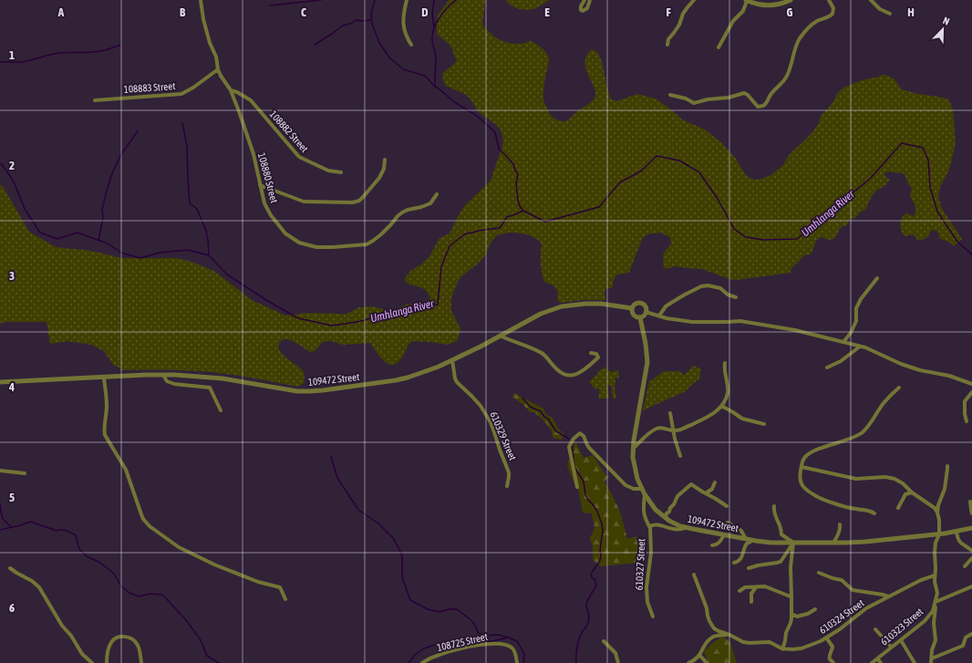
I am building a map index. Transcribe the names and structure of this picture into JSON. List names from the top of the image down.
{
  "streets": {
    "street": [
      "108883 Street",
      "108882 Street",
      "108880 Street",
      "109472 Street",
      "610329 Street",
      "610327 Street",
      "610324 Street",
      "610323 Street",
      "108725 Street"
    ]
  },
  "crossings": [
    ["108883 Street", "108880 Street"],
    ["108882 Street", "108880 Street"],
    ["109472 Street", "610329 Street"],
    ["109472 Street", "610327 Street"],
    ["109472 Street", "610323 Street"],
    ["610324 Street", "610323 Street"]
  ],
  "water": ["Umhlanga River"],
  "north": "top right",
  "grid": {
    "columns": [
      "A",
      "B",
      "C",
      "D",
      "E",
      "F",
      "G",
      "H"
    ],
    "rows": [
      "1",
      "2",
      "3",
      "4",
      "5",
      "6"
    ]
  }
}
